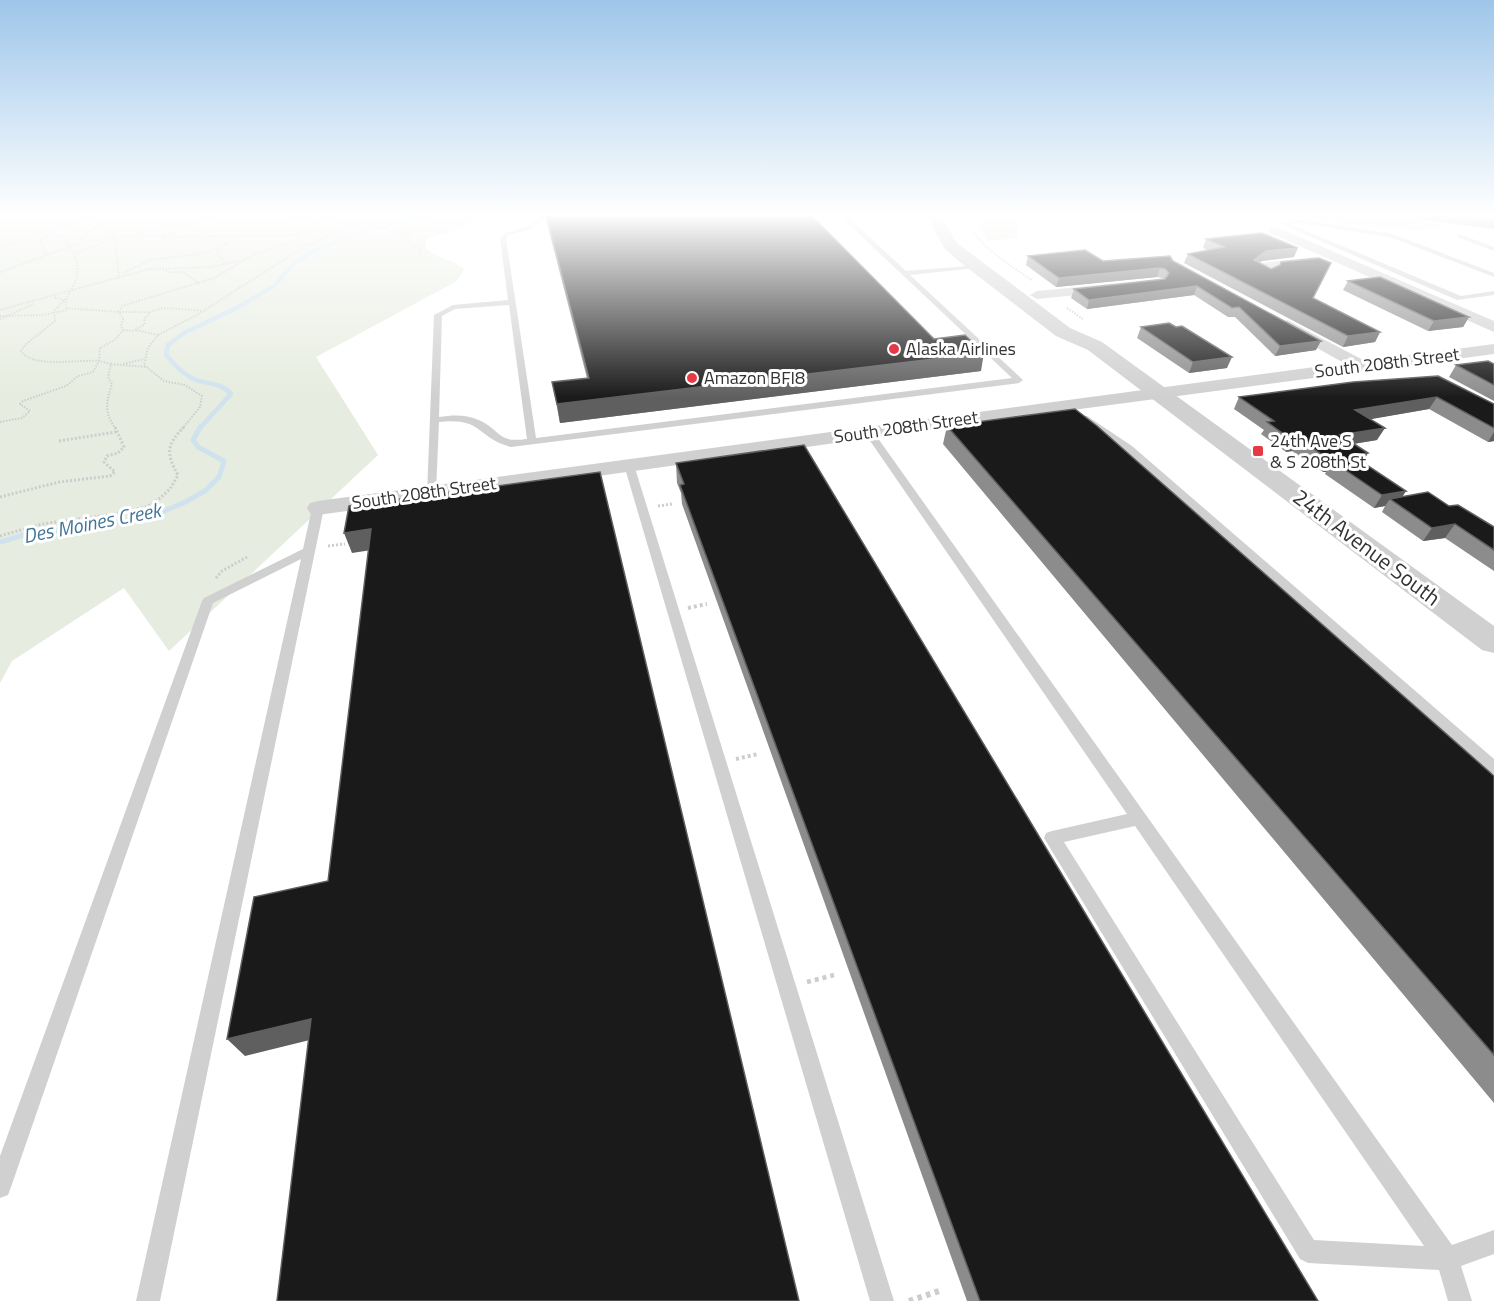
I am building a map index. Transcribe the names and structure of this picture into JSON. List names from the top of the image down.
{
  "streets": {
    "street": ["South 208th Street", "24th Avenue South"]
  },
  "crossings": [
    ["South 208th Street", "24th Avenue South"]
  ],
  "water": ["Des Moines Creek"],
  "places": {
    "other": ["Alaska Airlines", "Amazon BFI8"],
    "transit": ["24th Ave S & S 208th St"]
  }
}
